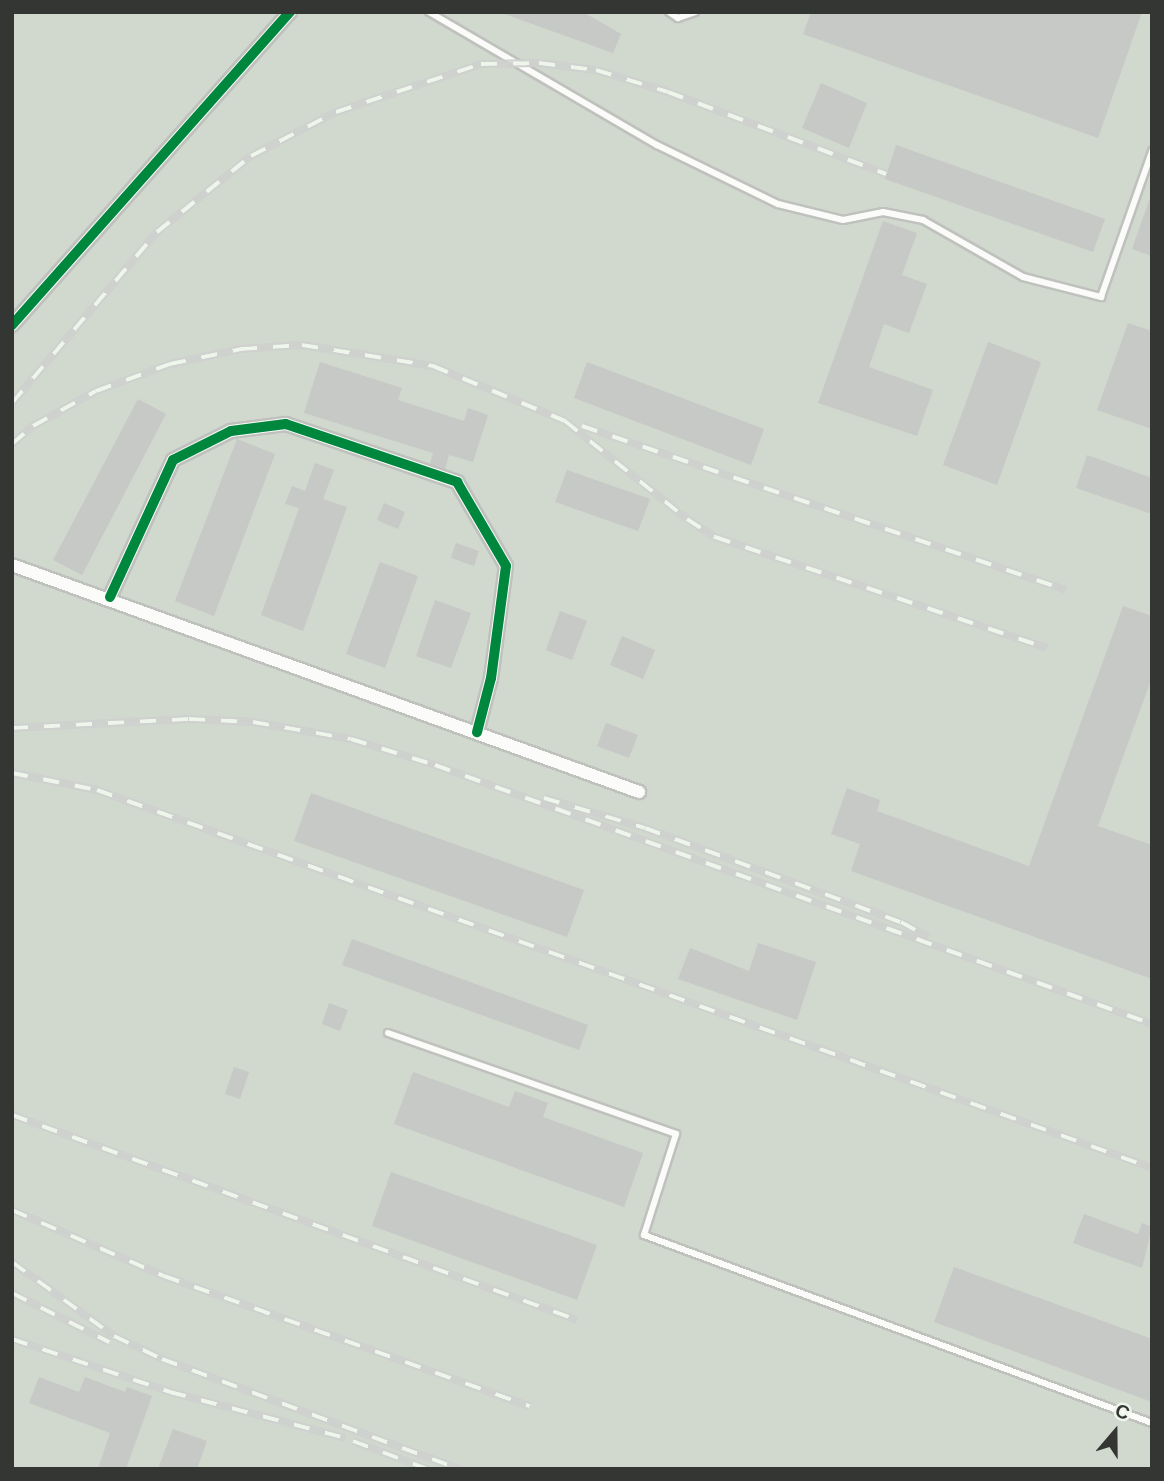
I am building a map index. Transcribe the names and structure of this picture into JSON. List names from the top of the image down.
{
  "north": "top"
}
